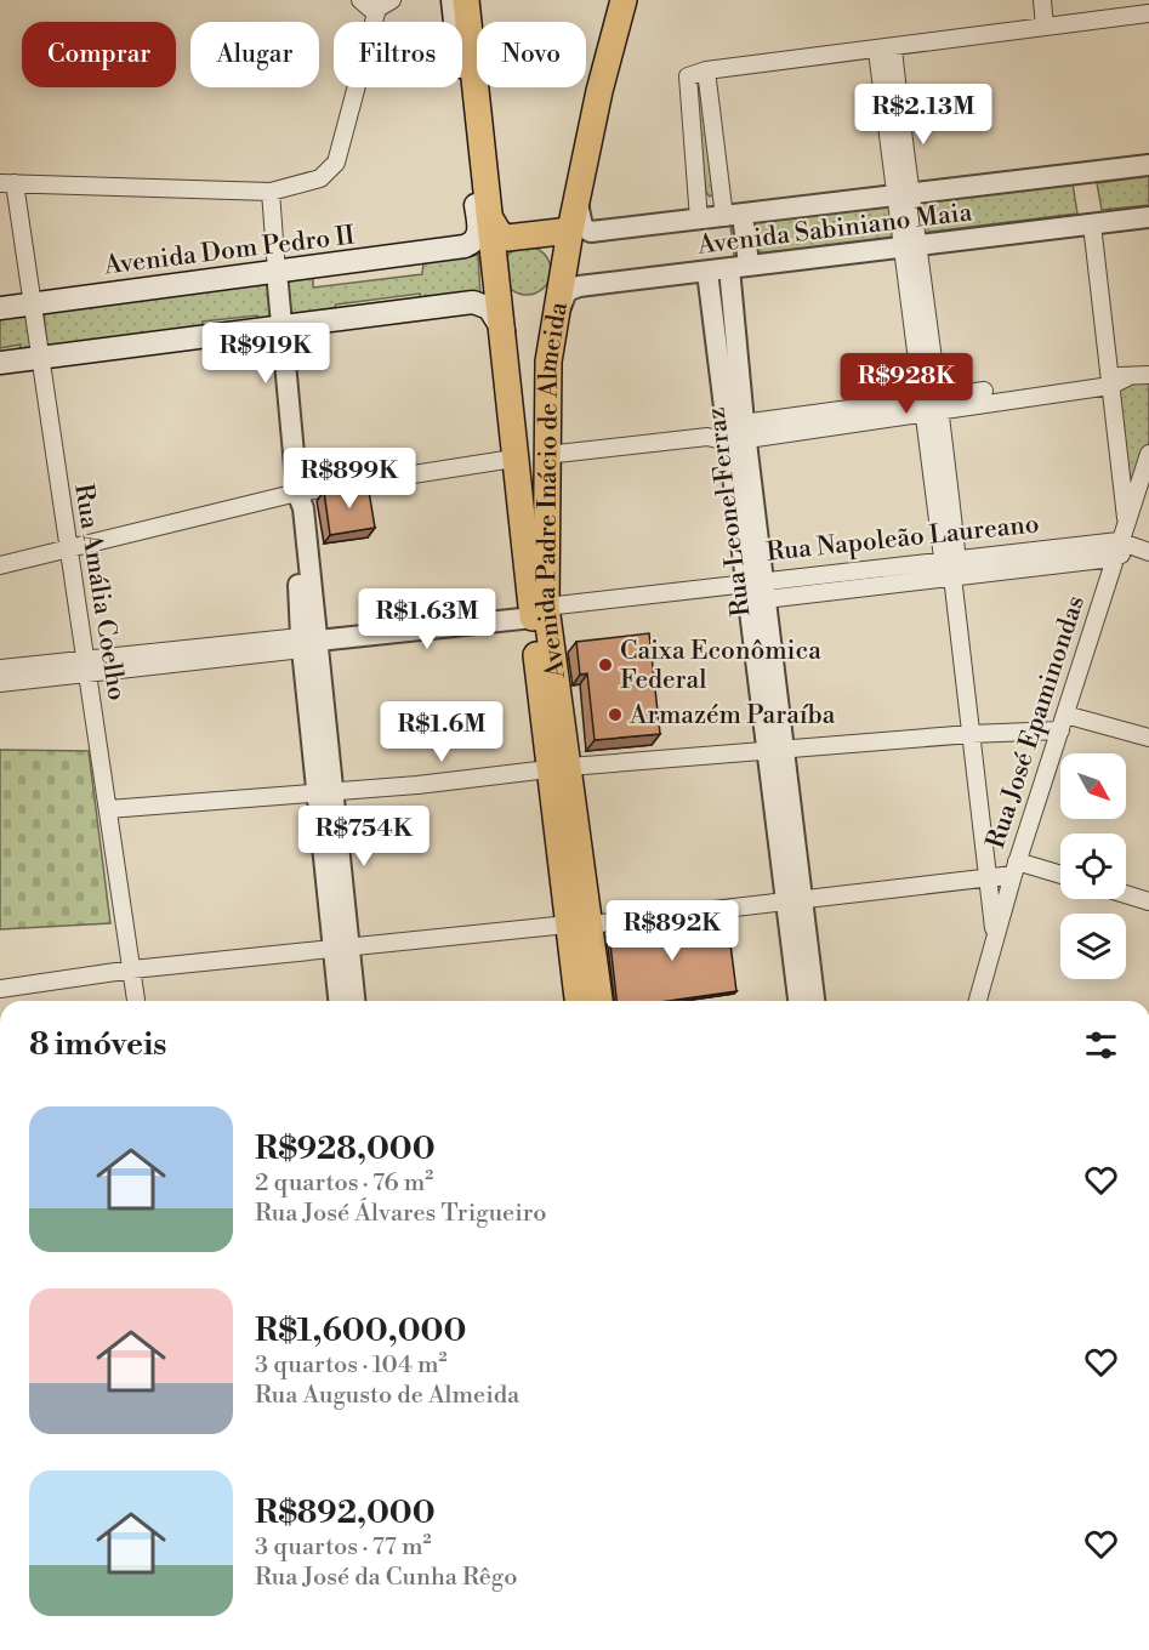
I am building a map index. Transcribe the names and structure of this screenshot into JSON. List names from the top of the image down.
{
  "streets": {
    "main road": ["Avenida Dom Pedro II", "Avenida Padre Inácio de Almeida"],
    "street": [
      "Avenida Sabiniano Maia",
      "Rua Leonel Ferraz",
      "Rua Napoleão Laureano",
      "Rua Amália Coelho",
      "Rua José Epaminondas"
    ]
  },
  "crossings": [
    ["Avenida Sabiniano Maia", "Avenida Padre Inácio de Almeida"],
    ["Avenida Sabiniano Maia", "Rua Leonel Ferraz"],
    ["Avenida Dom Pedro II", "Rua Amália Coelho"],
    ["Avenida Padre Inácio de Almeida", "Rua Napoleão Laureano"],
    ["Rua Leonel Ferraz", "Rua Napoleão Laureano"],
    ["Rua Napoleão Laureano", "Rua Amália Coelho"],
    ["Rua Napoleão Laureano", "Rua José Epaminondas"]
  ],
  "places": ["Caixa Econômica Federal", "Armazém Paraíba"],
  "north": "bottom right",
  "page": {
    "chip": [
      "Comprar",
      "Alugar",
      "Filtros",
      "Novo"
    ],
    "price": [
      "R$2.13M",
      "R$919K",
      "R$928K",
      "R$899K",
      "R$1.63M",
      "R$1.6M",
      "R$754K",
      "R$892K"
    ],
    "heading": "8 imóveis",
    "list": [
      {
        "name": "R$928,000",
        "note": "2 quartos · 76 m² · Rua José Álvares Trigueiro"
      },
      {
        "name": "R$1,600,000",
        "note": "3 quartos · 104 m² · Rua Augusto de Almeida"
      },
      {
        "name": "R$892,000",
        "note": "3 quartos · 77 m² · Rua José da Cunha Rêgo"
      }
    ]
  }
}
